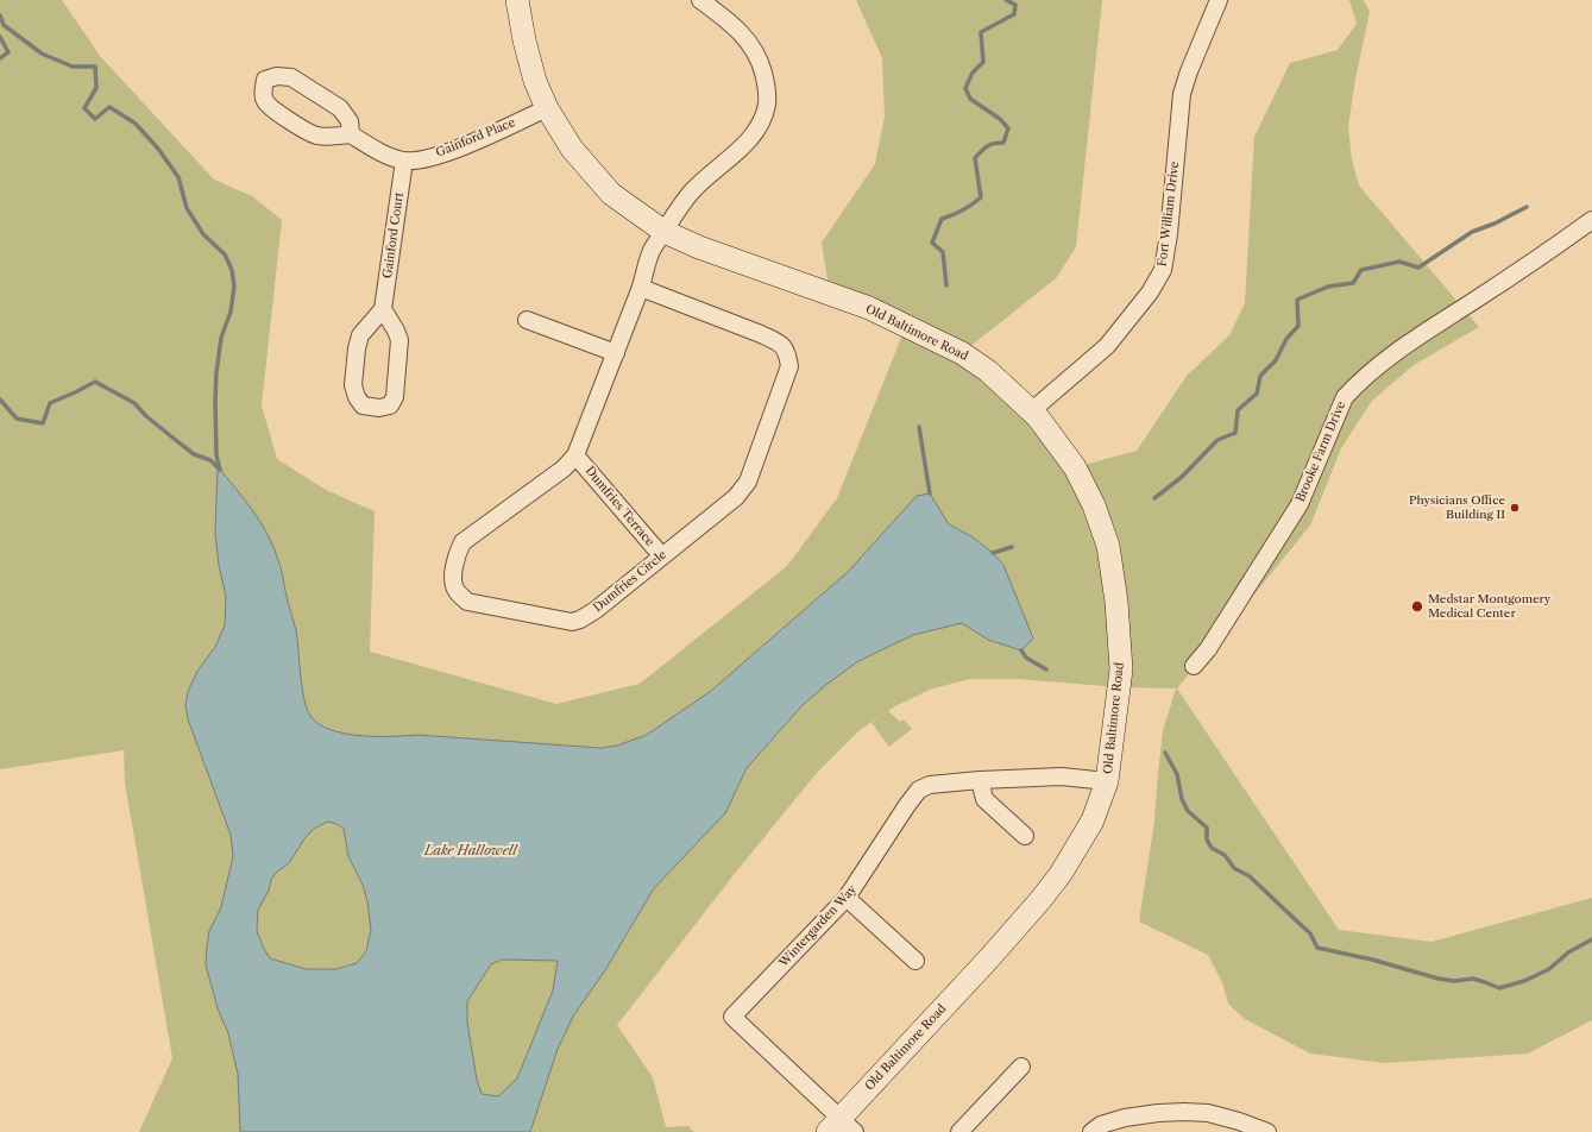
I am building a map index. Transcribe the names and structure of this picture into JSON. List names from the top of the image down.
{
  "streets": {
    "street": [
      "Gainford Place",
      "Fort William Drive",
      "Gainford Court",
      "Old Baltimore Road",
      "Brooke Farm Drive",
      "Dumfries Terrace",
      "Dumfries Circle",
      "Wintergarden Way"
    ]
  },
  "crossings": [
    ["Gainford Place", "Gainford Court"],
    ["Gainford Place", "Old Baltimore Road"],
    ["Fort William Drive", "Old Baltimore Road"],
    ["Old Baltimore Road", "Dumfries Circle"],
    ["Old Baltimore Road", "Wintergarden Way"],
    ["Dumfries Terrace", "Dumfries Circle"]
  ],
  "water": ["Lake Hallowell"],
  "places": ["Physicians Office Building II", "Medstar Montgomery Medical Center"]
}
